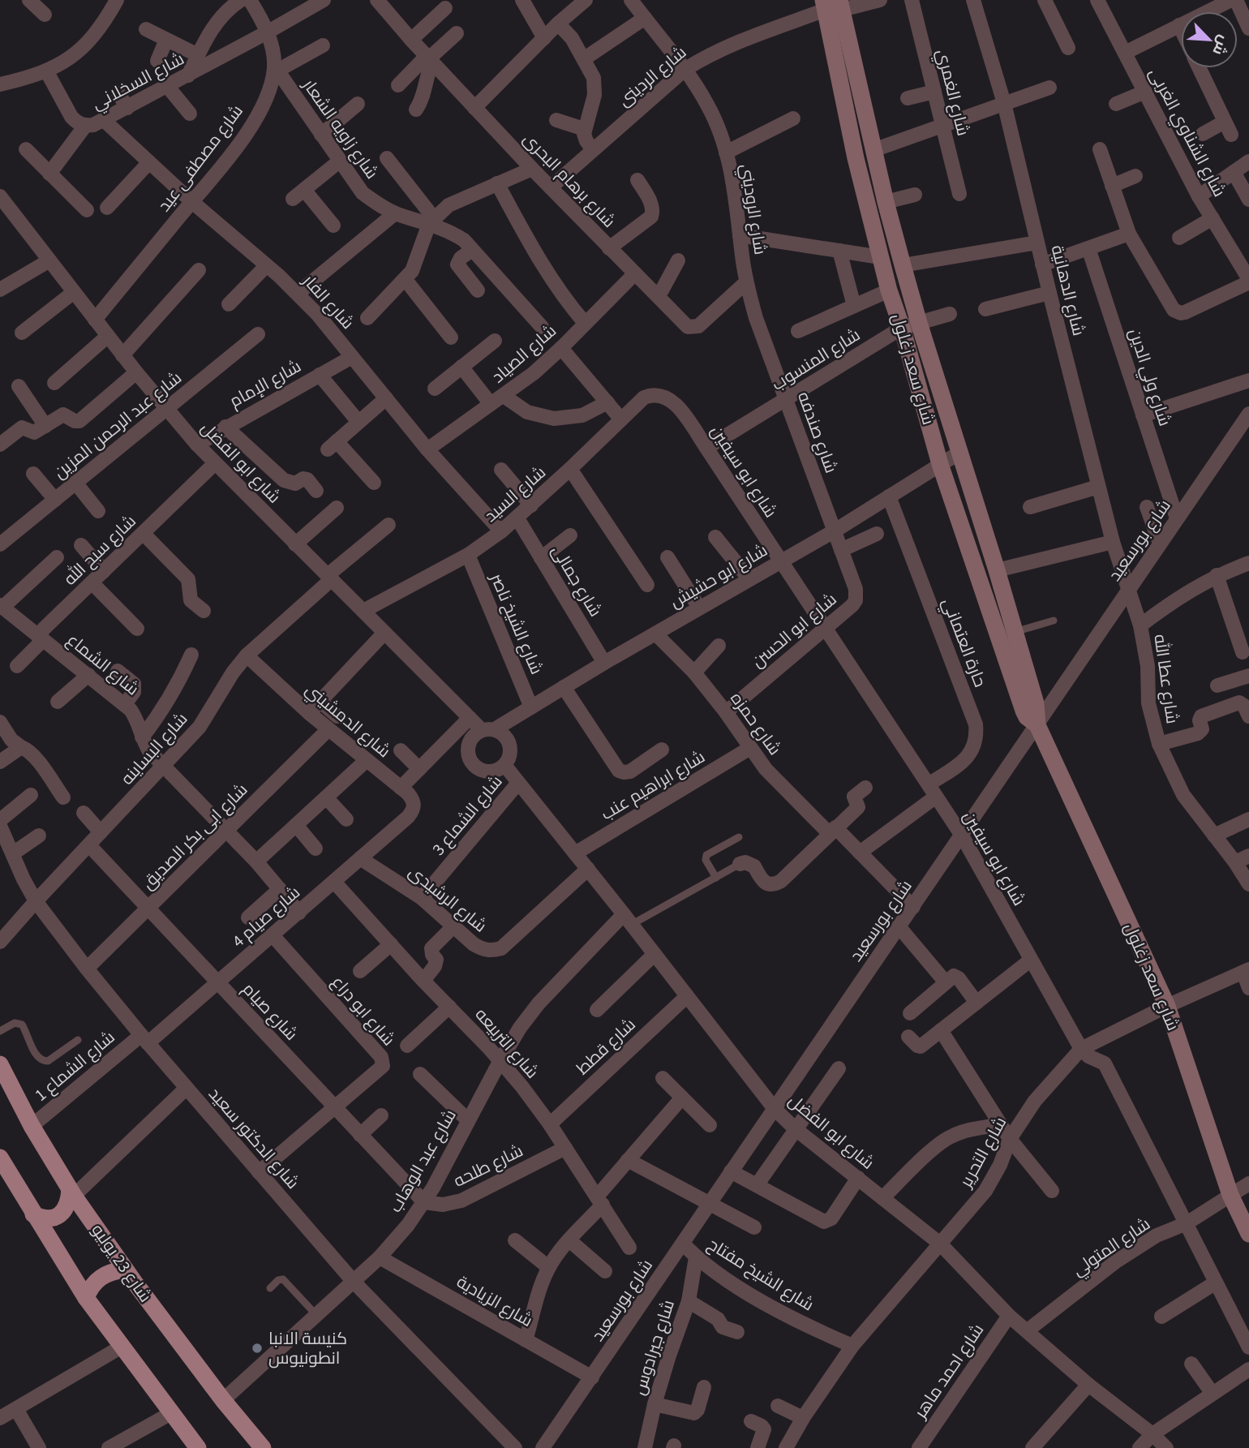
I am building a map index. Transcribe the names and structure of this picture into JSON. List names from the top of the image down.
{
  "streets": {
    "main road": ["شارع 23 يوليو"],
    "street": [
      "شارع الردينى",
      "شارع السخلاني",
      "شارع الغمري",
      "شارع زاويه الشعار",
      "شارع الشناوي الغربى",
      "شارع مصطفى عيد",
      "شارع برهام البحرى",
      "شارع الروديني",
      "شارع الدهانية",
      "شارع الفار",
      "شارع الصياد",
      "شارع المنسوب",
      "شارع سعد زغلول",
      "شارع ولي الدين",
      "شارع الإمام",
      "شارع عبد الرحمن المزين",
      "شارع صندفه",
      "شارع ابو الفضل",
      "شارع ابو سيفين",
      "شارع السيد",
      "شارع بورسعيد",
      "شارع سبح الله",
      "شارع ابو حشيش",
      "شارع جمالى",
      "شارع الشيخ ناصر",
      "شارع ابو الحسن",
      "حارة العتماني",
      "شارع الشماع",
      "شارع عطا الله",
      "شارع الدمشيني",
      "شارع حمزه",
      "شارع البساينه",
      "شارع ابراهيم عنب",
      "شارع الشماع 3",
      "شارع ابى بكر الصديق",
      "شارع الرشيدى",
      "شارع صيام 4",
      "شارع ابو دراع",
      "شارع صيام",
      "شارع التربيعه",
      "شارع قطط",
      "شارع الشماع 1",
      "شارع الدكتور سعيد",
      "شارع التحرير",
      "شارع عبد الوهاب",
      "شارع طلحه",
      "شارع المتولي",
      "شارع الشيخ مفتاح",
      "شارع الزيادية",
      "شارع جيرادوس",
      "شارع احمد ماهر"
    ]
  },
  "crossings": [
    ["شارع الردينى", "شارع برهام البحرى"],
    ["شارع الردينى", "شارع الروديني"],
    ["شارع الردينى", "شارع سعد زغلول"],
    ["شارع السخلاني", "شارع مصطفى عيد"],
    ["شارع السخلاني", "شارع الفار"],
    ["شارع زاويه الشعار", "شارع مصطفى عيد"],
    ["شارع مصطفى عيد", "شارع الفار"],
    ["شارع مصطفى عيد", "شارع ابو الفضل"],
    ["شارع برهام البحرى", "شارع الروديني"],
    ["شارع برهام البحرى", "شارع الصياد"],
    ["شارع برهام البحرى", "شارع صندفه"],
    ["شارع الروديني", "شارع صندفه"],
    ["شارع الدهانية", "شارع بورسعيد"],
    ["شارع الدهانية", "شارع عطا الله"],
    ["شارع الفار", "شارع الصياد"],
    ["شارع الفار", "شارع الإمام"],
    ["شارع الفار", "شارع السيد"],
    ["شارع المنسوب", "شارع سعد زغلول"],
    ["شارع المنسوب", "شارع صندفه"],
    ["شارع المنسوب", "شارع ابو سيفين"],
    ["شارع سعد زغلول", "شارع بورسعيد"],
    ["شارع سعد زغلول", "شارع ابو حشيش"],
    ["شارع سعد زغلول", "شارع التحرير"],
    ["شارع سعد زغلول", "شارع المتولي"],
    ["شارع ولي الدين", "شارع بورسعيد"],
    ["شارع الإمام", "شارع ابو الفضل"],
    ["شارع عبد الرحمن المزين", "شارع ابو الفضل"],
    ["شارع صندفه", "شارع ابو حشيش"],
    ["شارع صندفه", "شارع ابو الحسن"],
    ["شارع ابو الفضل", "شارع السيد"],
    ["شارع ابو الفضل", "شارع بورسعيد"],
    ["شارع ابو الفضل", "شارع سبح الله"],
    ["شارع ابو الفضل", "شارع ابو حشيش"],
    ["شارع ابو الفضل", "شارع البساينه"],
    ["شارع ابو الفضل", "شارع ابراهيم عنب"],
    ["شارع ابو الفضل", "شارع الشماع 3"],
    ["شارع ابو الفضل", "شارع الرشيدى"],
    ["شارع ابو الفضل", "شارع قطط"],
    ["شارع ابو الفضل", "شارع التحرير"],
    ["شارع ابو الفضل", "شارع عبد الوهاب"],
    ["شارع ابو الفضل", "شارع المتولي"],
    ["شارع ابو الفضل", "شارع احمد ماهر"],
    ["شارع ابو سيفين", "شارع السيد"],
    ["شارع ابو سيفين", "شارع بورسعيد"],
    ["شارع ابو سيفين", "شارع ابو حشيش"],
    ["شارع ابو سيفين", "شارع ابو الحسن"],
    ["شارع ابو سيفين", "حارة العتماني"],
    ["شارع ابو سيفين", "شارع التحرير"],
    ["شارع ابو سيفين", "شارع المتولي"],
    ["شارع السيد", "شارع جمالى"],
    ["شارع السيد", "شارع الشيخ ناصر"],
    ["شارع بورسعيد", "شارع عطا الله"],
    ["شارع بورسعيد", "شارع حمزه"],
    ["شارع بورسعيد", "شارع الشيخ مفتاح"],
    ["شارع بورسعيد", "شارع الزيادية"],
    ["شارع سبح الله", "شارع الشماع"],
    ["شارع ابو حشيش", "شارع جمالى"],
    ["شارع ابو حشيش", "شارع الشيخ ناصر"],
    ["شارع ابو حشيش", "شارع ابو الحسن"],
    ["شارع ابو حشيش", "حارة العتماني"],
    ["شارع ابو حشيش", "شارع حمزه"],
    ["شارع ابو الحسن", "شارع حمزه"],
    ["حارة العتماني", "شارع حمزه"],
    ["شارع الشماع", "شارع البساينه"],
    ["شارع الشماع", "شارع ابى بكر الصديق"],
    ["شارع الشماع", "شارع صيام 4"],
    ["شارع الدمشيني", "شارع البساينه"],
    ["شارع الدمشيني", "شارع ابى بكر الصديق"],
    ["شارع الدمشيني", "شارع صيام 4"],
    ["شارع حمزه", "شارع ابراهيم عنب"],
    ["شارع البساينه", "شارع صيام"],
    ["شارع البساينه", "شارع الدكتور سعيد"],
    ["شارع الشماع 3", "شارع الرشيدى"],
    ["شارع ابى بكر الصديق", "شارع صيام"],
    ["شارع ابى بكر الصديق", "شارع الدكتور سعيد"],
    ["شارع الرشيدى", "شارع صيام 4"],
    ["شارع صيام 4", "شارع ابو دراع"],
    ["شارع صيام 4", "شارع صيام"],
    ["شارع صيام 4", "شارع التربيعه"],
    ["شارع صيام 4", "شارع الشماع 1"],
    ["شارع صيام 4", "شارع الدكتور سعيد"],
    ["شارع ابو دراع", "شارع صيام"],
    ["شارع ابو دراع", "شارع الدكتور سعيد"],
    ["شارع صيام", "شارع عبد الوهاب"],
    ["شارع صيام", "شارع طلحه"],
    ["شارع التربيعه", "شارع قطط"],
    ["شارع التربيعه", "شارع عبد الوهاب"],
    ["شارع التربيعه", "شارع طلحه"],
    ["شارع الشماع 1", "شارع الدكتور سعيد"],
    ["شارع الشماع 1", "شارع 23 يوليو"],
    ["شارع الدكتور سعيد", "شارع عبد الوهاب"],
    ["شارع التحرير", "شارع الشيخ مفتاح"],
    ["شارع عبد الوهاب", "شارع طلحه"],
    ["شارع عبد الوهاب", "شارع 23 يوليو"],
    ["شارع عبد الوهاب", "شارع الزيادية"],
    ["شارع الشيخ مفتاح", "شارع جيرادوس"]
  ],
  "places": ["كنيسة الانبا انطونيوس"],
  "north": "bottom right"
}
